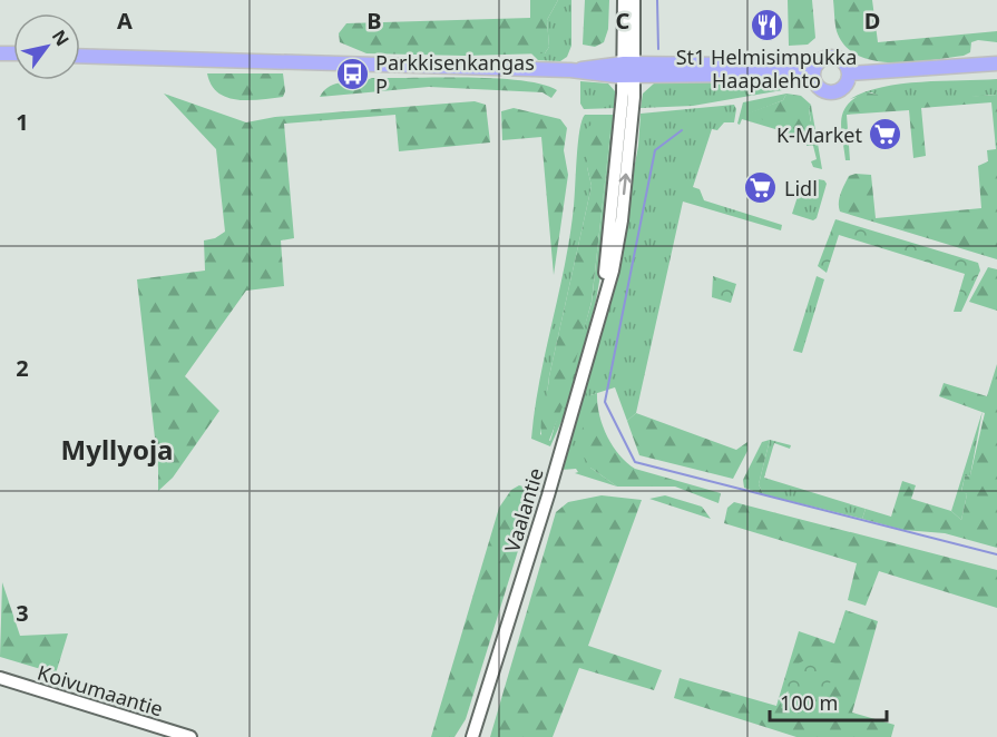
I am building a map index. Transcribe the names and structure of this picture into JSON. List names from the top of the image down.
{
  "streets": {
    "street": ["Vaalantie", "Koivumaantie"]
  },
  "districts": ["Myllyoja"],
  "places": {
    "restaurant": ["St1 Helmisimpukka Haapalehto"],
    "bus stop": ["Parkkisenkangas P"],
    "supermarket": ["K-Market", "Lidl"]
  },
  "scale_bar": "100 m",
  "north": "top right",
  "grid": {
    "columns": [
      "A",
      "B",
      "C",
      "D"
    ],
    "rows": ["1", "2", "3"]
  }
}
